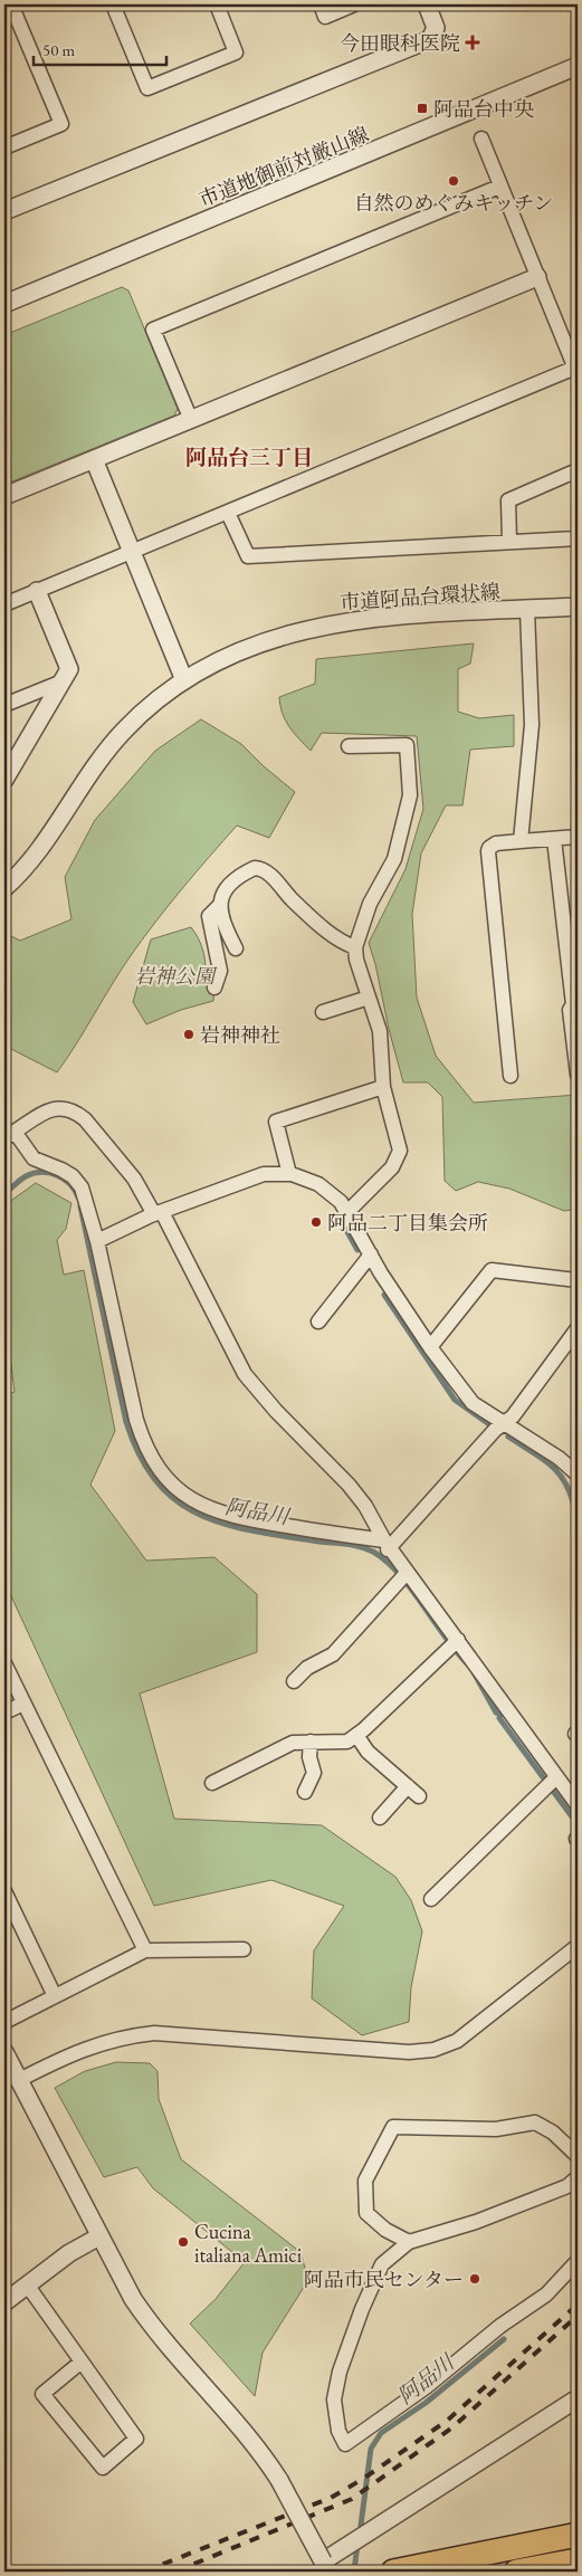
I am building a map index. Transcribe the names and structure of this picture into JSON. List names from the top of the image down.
{
  "streets": {
    "street": ["市道地御前対厳山線", "市道阿品台環状線"]
  },
  "districts": ["阿品台三丁目"],
  "water": ["阿品川"],
  "parks": ["岩神公園"],
  "places": {
    "health": ["今田眼科医院"],
    "transit": ["阿品台中央"],
    "other": [
      "自然のめぐみキッチン",
      "岩神神社",
      "阿品二丁目集会所",
      "Cucina italiana Amici",
      "阿品市民センター"
    ]
  },
  "scale_bar": "50 m"
}
